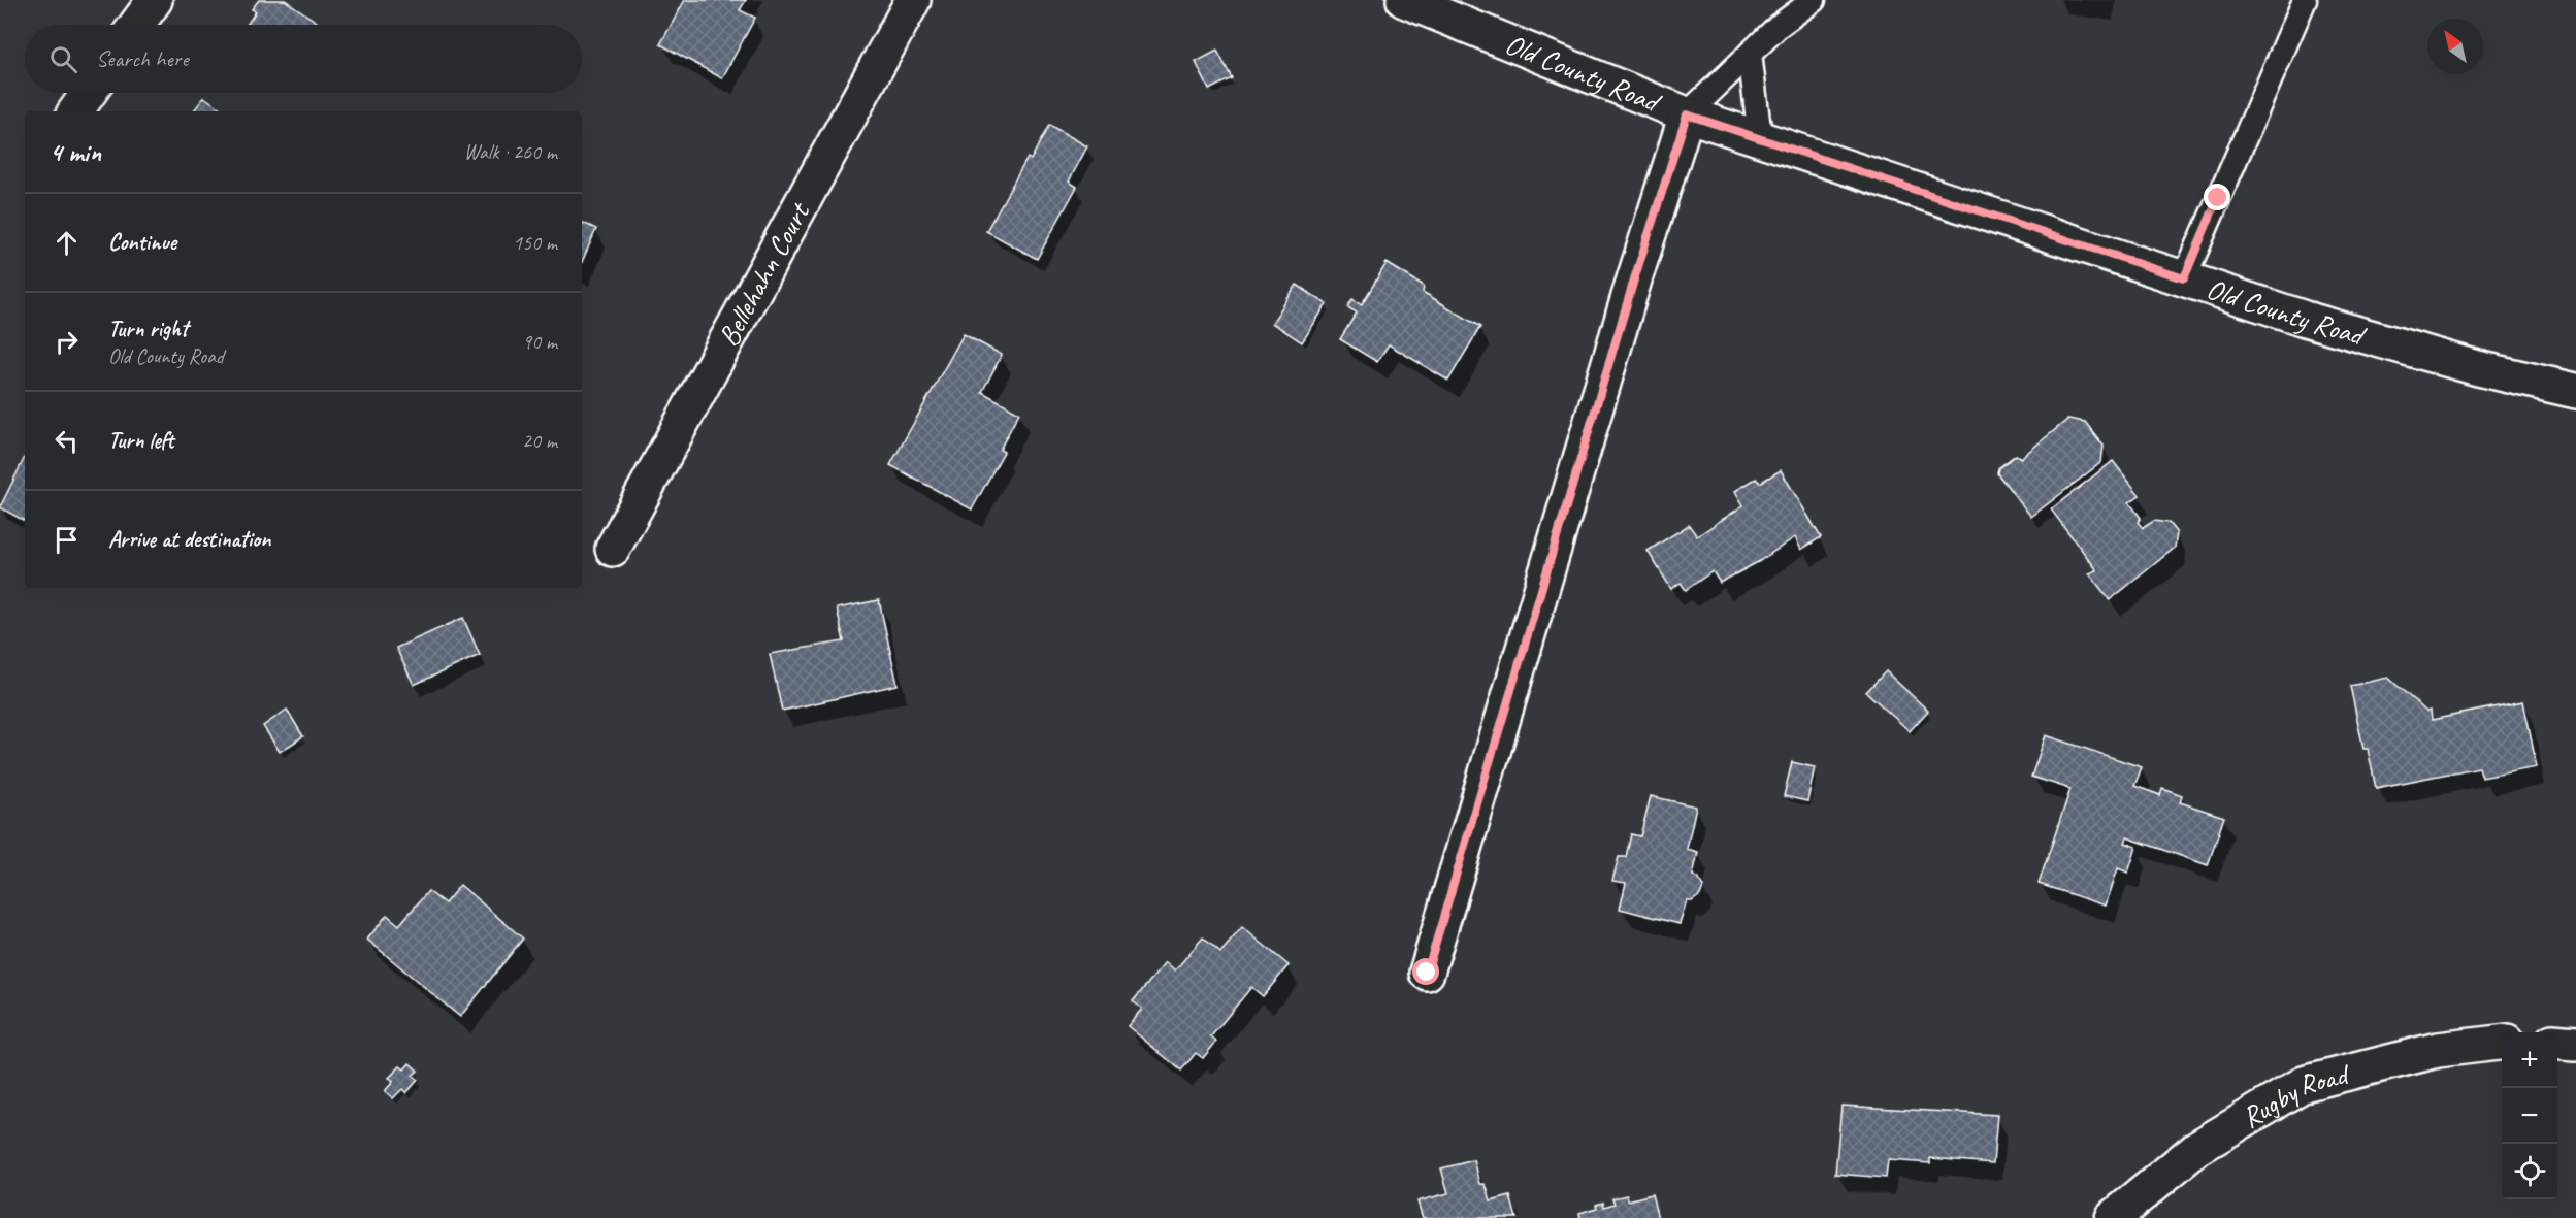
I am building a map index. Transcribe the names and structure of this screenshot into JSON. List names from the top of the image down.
{
  "streets": {
    "street": ["Old County Road", "Bellehahn Court", "Rugby Road"]
  },
  "north": "top left",
  "page": {
    "search": "Search here",
    "heading": ["4 min", "Walk · 260 m"],
    "list": [
      ["Continue", "150 m"],
      ["Turn right", "Old County Road", "90 m"],
      ["Turn left", "20 m"],
      "Arrive at destination"
    ],
    "map_buttons": ["+", "−"]
  }
}
